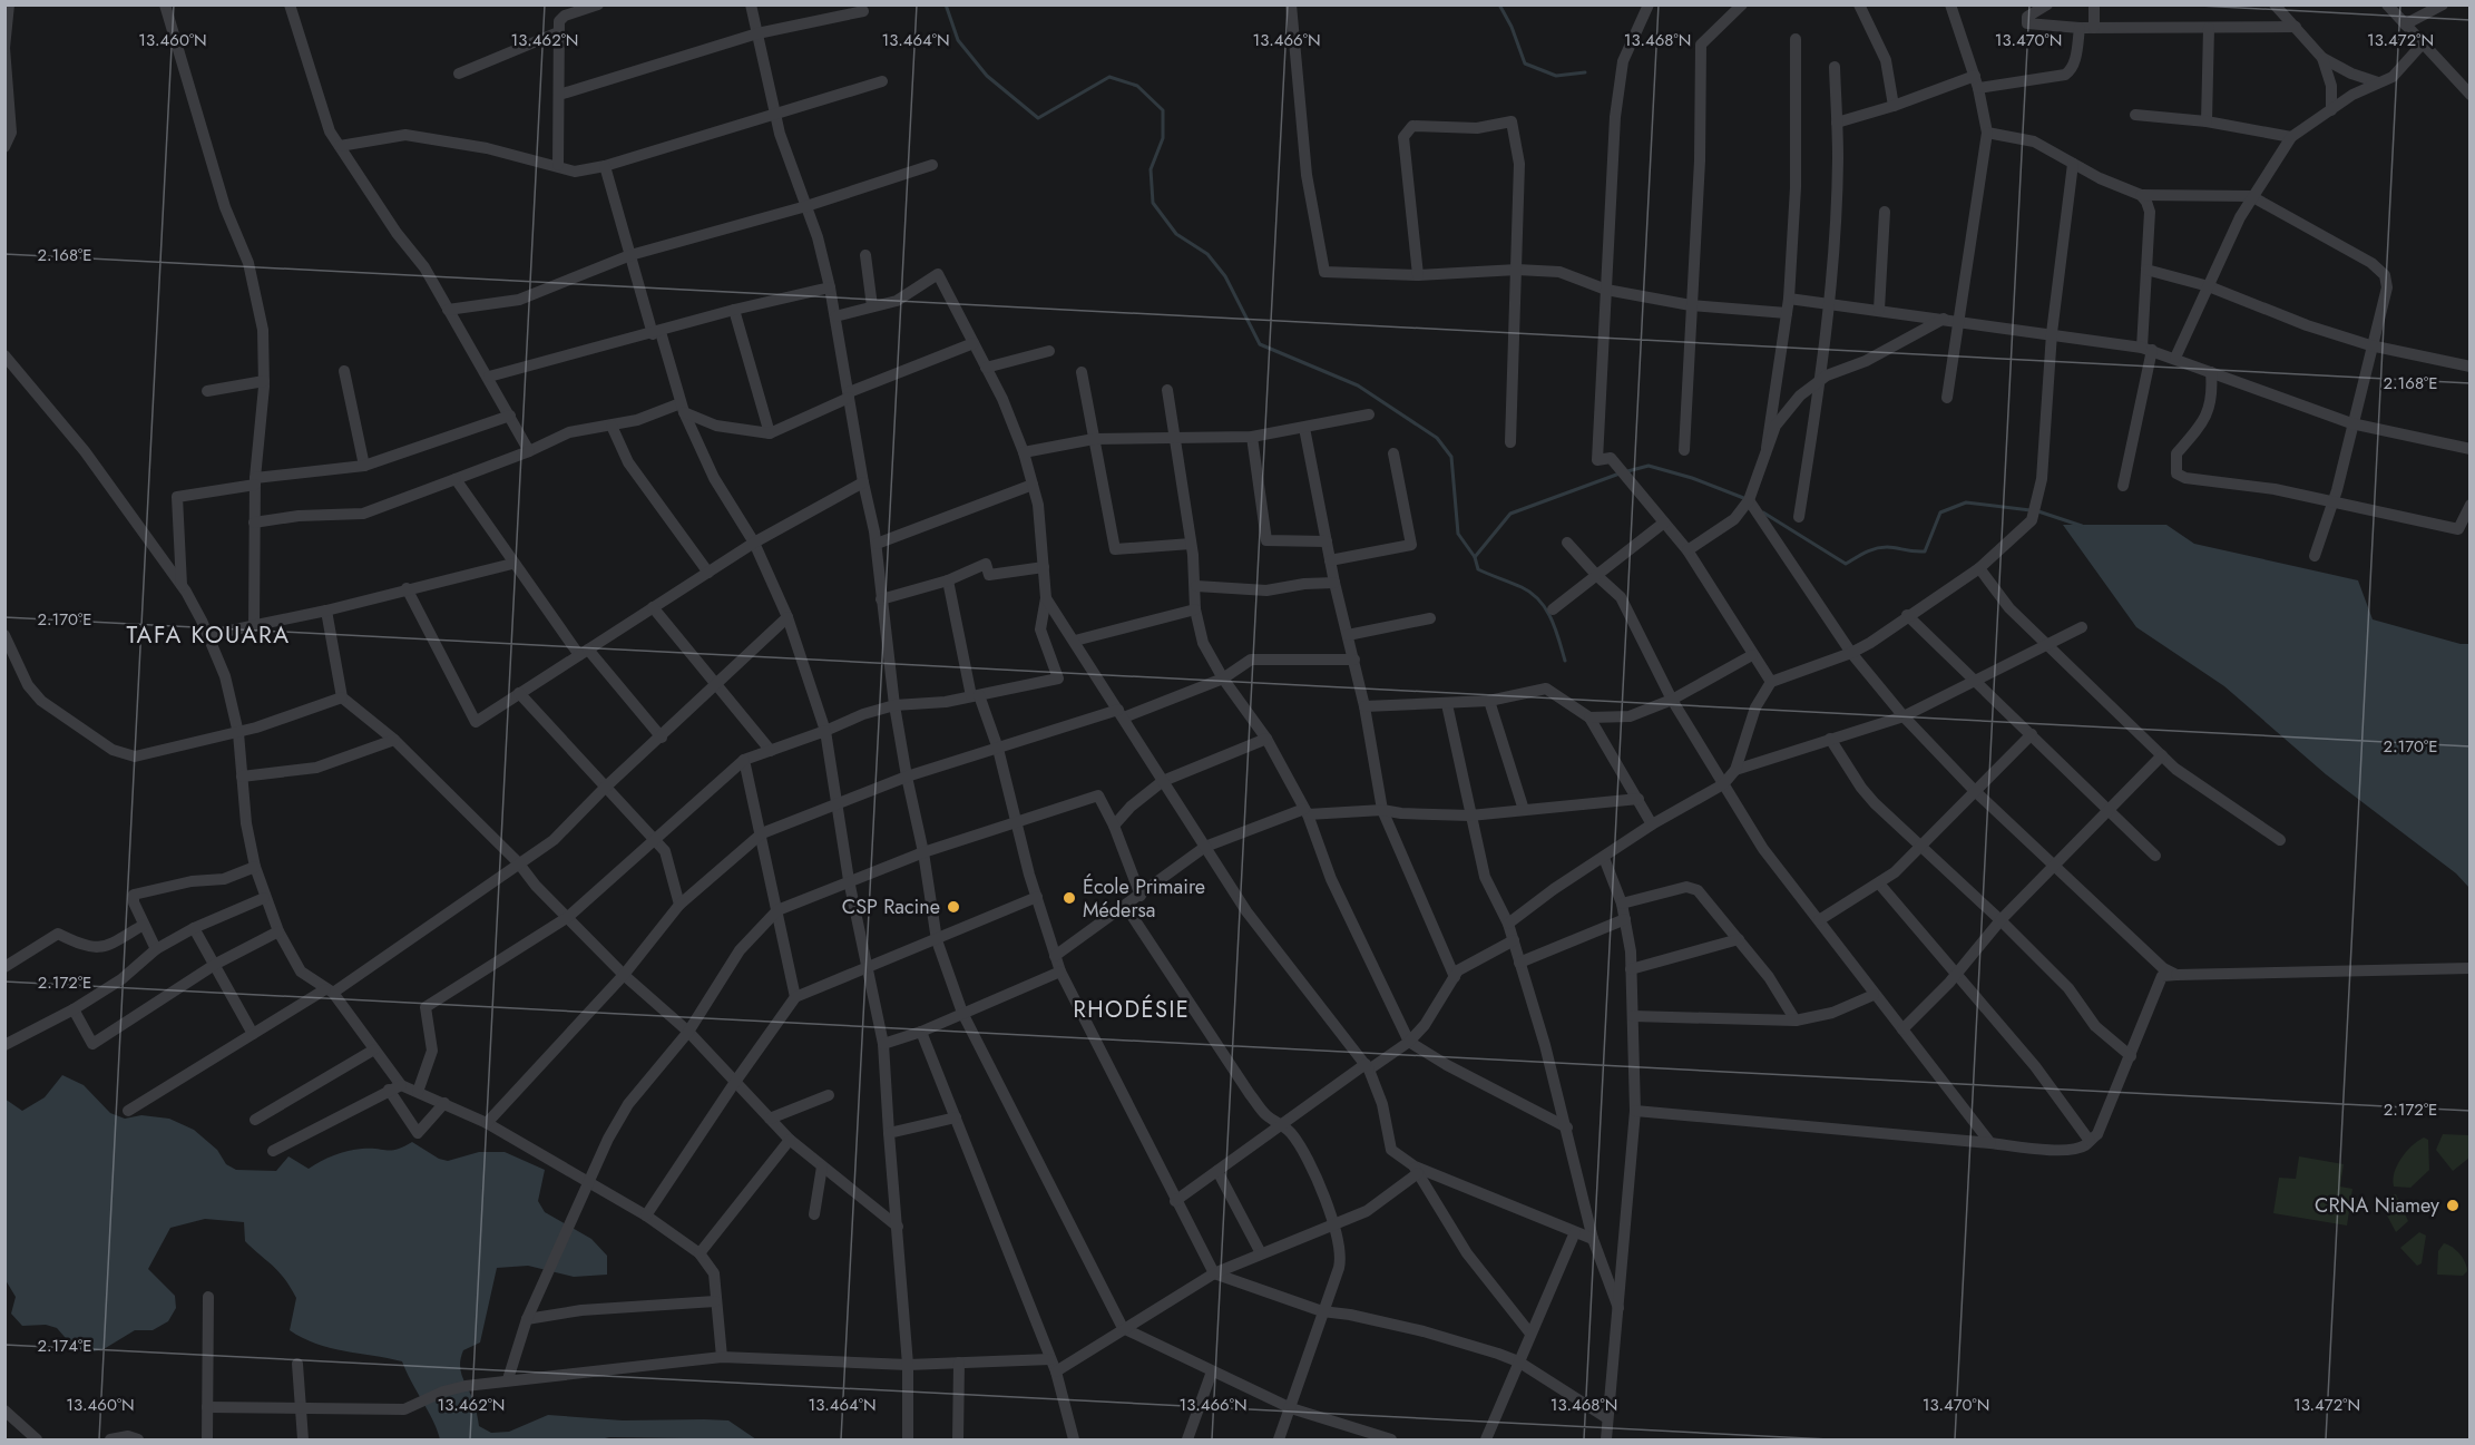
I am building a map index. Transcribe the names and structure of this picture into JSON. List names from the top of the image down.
{
  "districts": ["TAFA KOUARA", "RHODÉSIE"],
  "places": ["École Primaire Médersa", "CSP Racine", "CRNA Niamey"],
  "coordinates": [
    "13.460°N",
    "13.462°N",
    "13.464°N",
    "13.466°N",
    "13.468°N",
    "13.470°N",
    "13.472°N",
    "2.168°E",
    "2.170°E",
    "2.172°E",
    "2.174°E"
  ]
}
